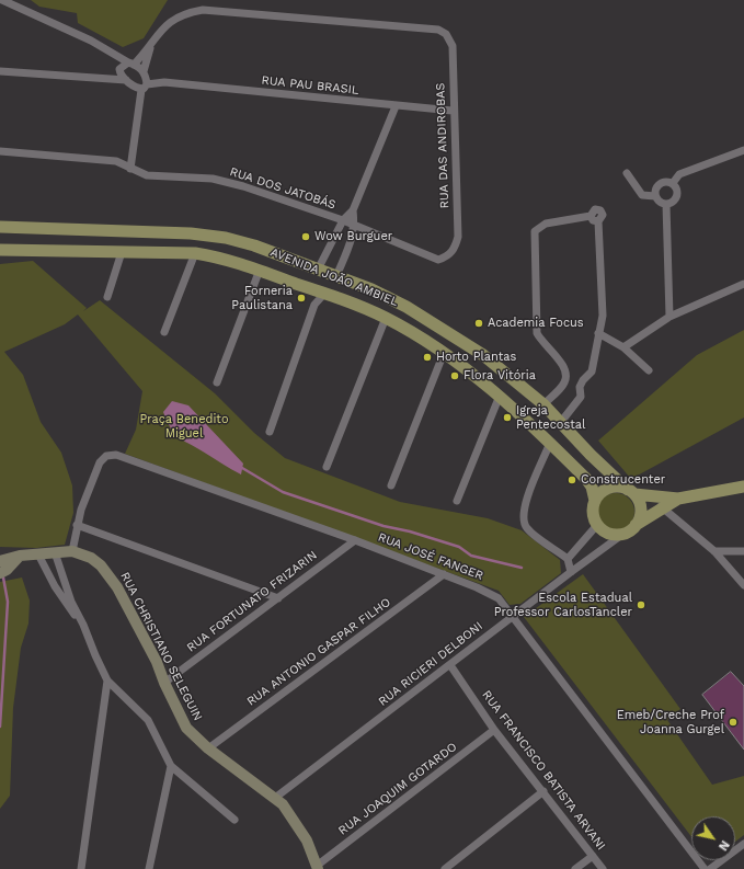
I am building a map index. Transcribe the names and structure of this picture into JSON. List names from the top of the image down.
{
  "streets": {
    "main road": ["AVENIDA JOÃO AMBIEL", "RUA CHRISTIANO SELEGUIN"],
    "street": [
      "RUA PAU BRASIL",
      "RUA DAS ANDIROBAS",
      "RUA DOS JATOBÁS",
      "RUA JOSÉ FANGER",
      "RUA FORTUNATO FRIZARIN",
      "RUA ANTONIO GASPAR FILHO",
      "RUA RICIERI DELBONI",
      "RUA FRANCISCO BATISTA ARVANI",
      "RUA JOAQUIM GOTARDO"
    ]
  },
  "crossings": [
    ["RUA PAU BRASIL", "RUA DAS ANDIROBAS"],
    ["RUA DAS ANDIROBAS", "RUA DOS JATOBÁS"],
    ["AVENIDA JOÃO AMBIEL", "RUA RICIERI DELBONI"],
    ["RUA JOSÉ FANGER", "RUA FORTUNATO FRIZARIN"],
    ["RUA JOSÉ FANGER", "RUA ANTONIO GASPAR FILHO"],
    ["RUA JOSÉ FANGER", "RUA RICIERI DELBONI"],
    ["RUA FORTUNATO FRIZARIN", "RUA CHRISTIANO SELEGUIN"],
    ["RUA CHRISTIANO SELEGUIN", "RUA ANTONIO GASPAR FILHO"],
    ["RUA CHRISTIANO SELEGUIN", "RUA RICIERI DELBONI"],
    ["RUA CHRISTIANO SELEGUIN", "RUA JOAQUIM GOTARDO"],
    ["RUA RICIERI DELBONI", "RUA FRANCISCO BATISTA ARVANI"],
    ["RUA FRANCISCO BATISTA ARVANI", "RUA JOAQUIM GOTARDO"]
  ],
  "parks": ["Praça Benedito Miguel"],
  "places": [
    "Wow Burguer",
    "Forneria Paulistana",
    "Academia Focus",
    "Horto Plantas",
    "Flora Vitória",
    "Igreja Pentecostal",
    "Construcenter",
    "Escola Estadual Professor CarlosTancler",
    "Emeb/Creche Prof Joanna Gurgel"
  ],
  "north": "bottom right"
}
